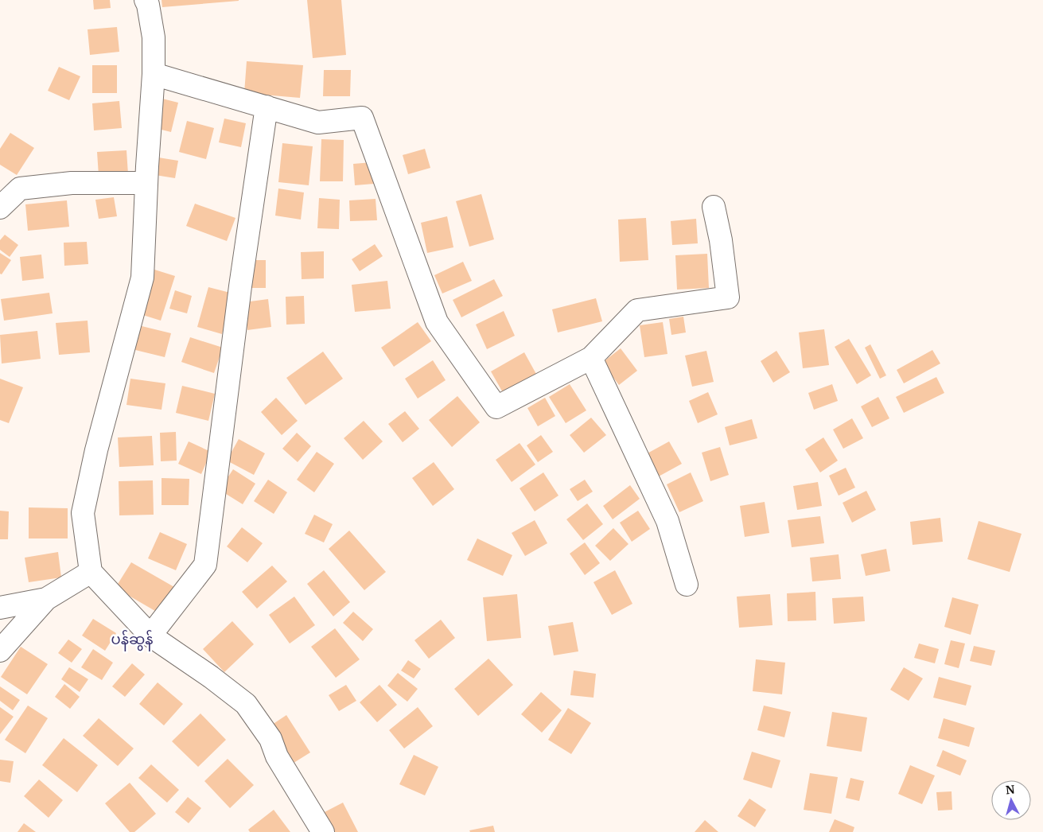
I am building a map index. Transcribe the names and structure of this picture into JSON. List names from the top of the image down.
{
  "districts": ["ပန်ဆွန်"],
  "north": "top"
}
